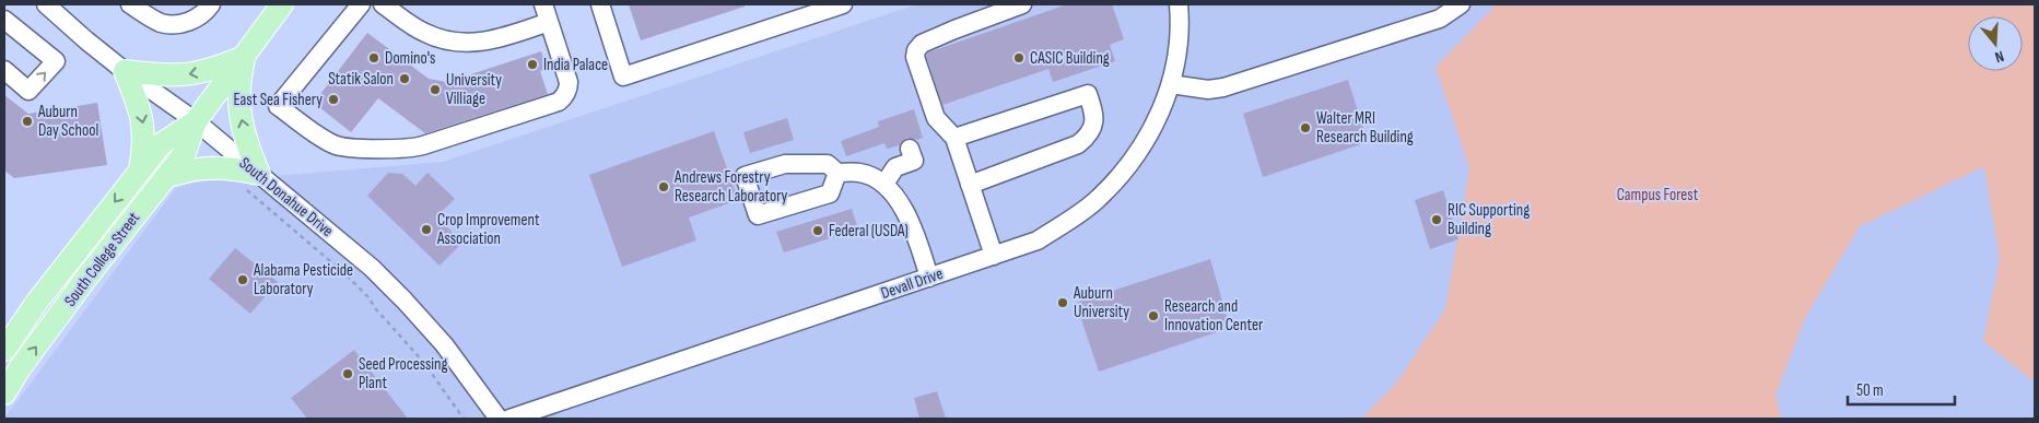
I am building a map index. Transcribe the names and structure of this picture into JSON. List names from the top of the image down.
{
  "streets": {
    "main road": ["South College Street"],
    "street": ["South Donahue Drive", "Devall Drive"]
  },
  "crossings": [
    ["South Donahue Drive", "South College Street"]
  ],
  "parks": ["Campus Forest"],
  "places": [
    "Domino's",
    "CASIC Building",
    "India Palace",
    "Statik Salon",
    "University Villiage",
    "East Sea Fishery",
    "Auburn Day School",
    "Walter MRI Research Building",
    "Andrews Forestry Research Laboratory",
    "RIC Supporting Building",
    "Crop Improvement Association",
    "Federal (USDA)",
    "Alabama Pesticide Laboratory",
    "Auburn University",
    "Research and Innovation Center",
    "Seed Processing Plant"
  ],
  "scale_bar": "50 m",
  "north": "bottom"
}
